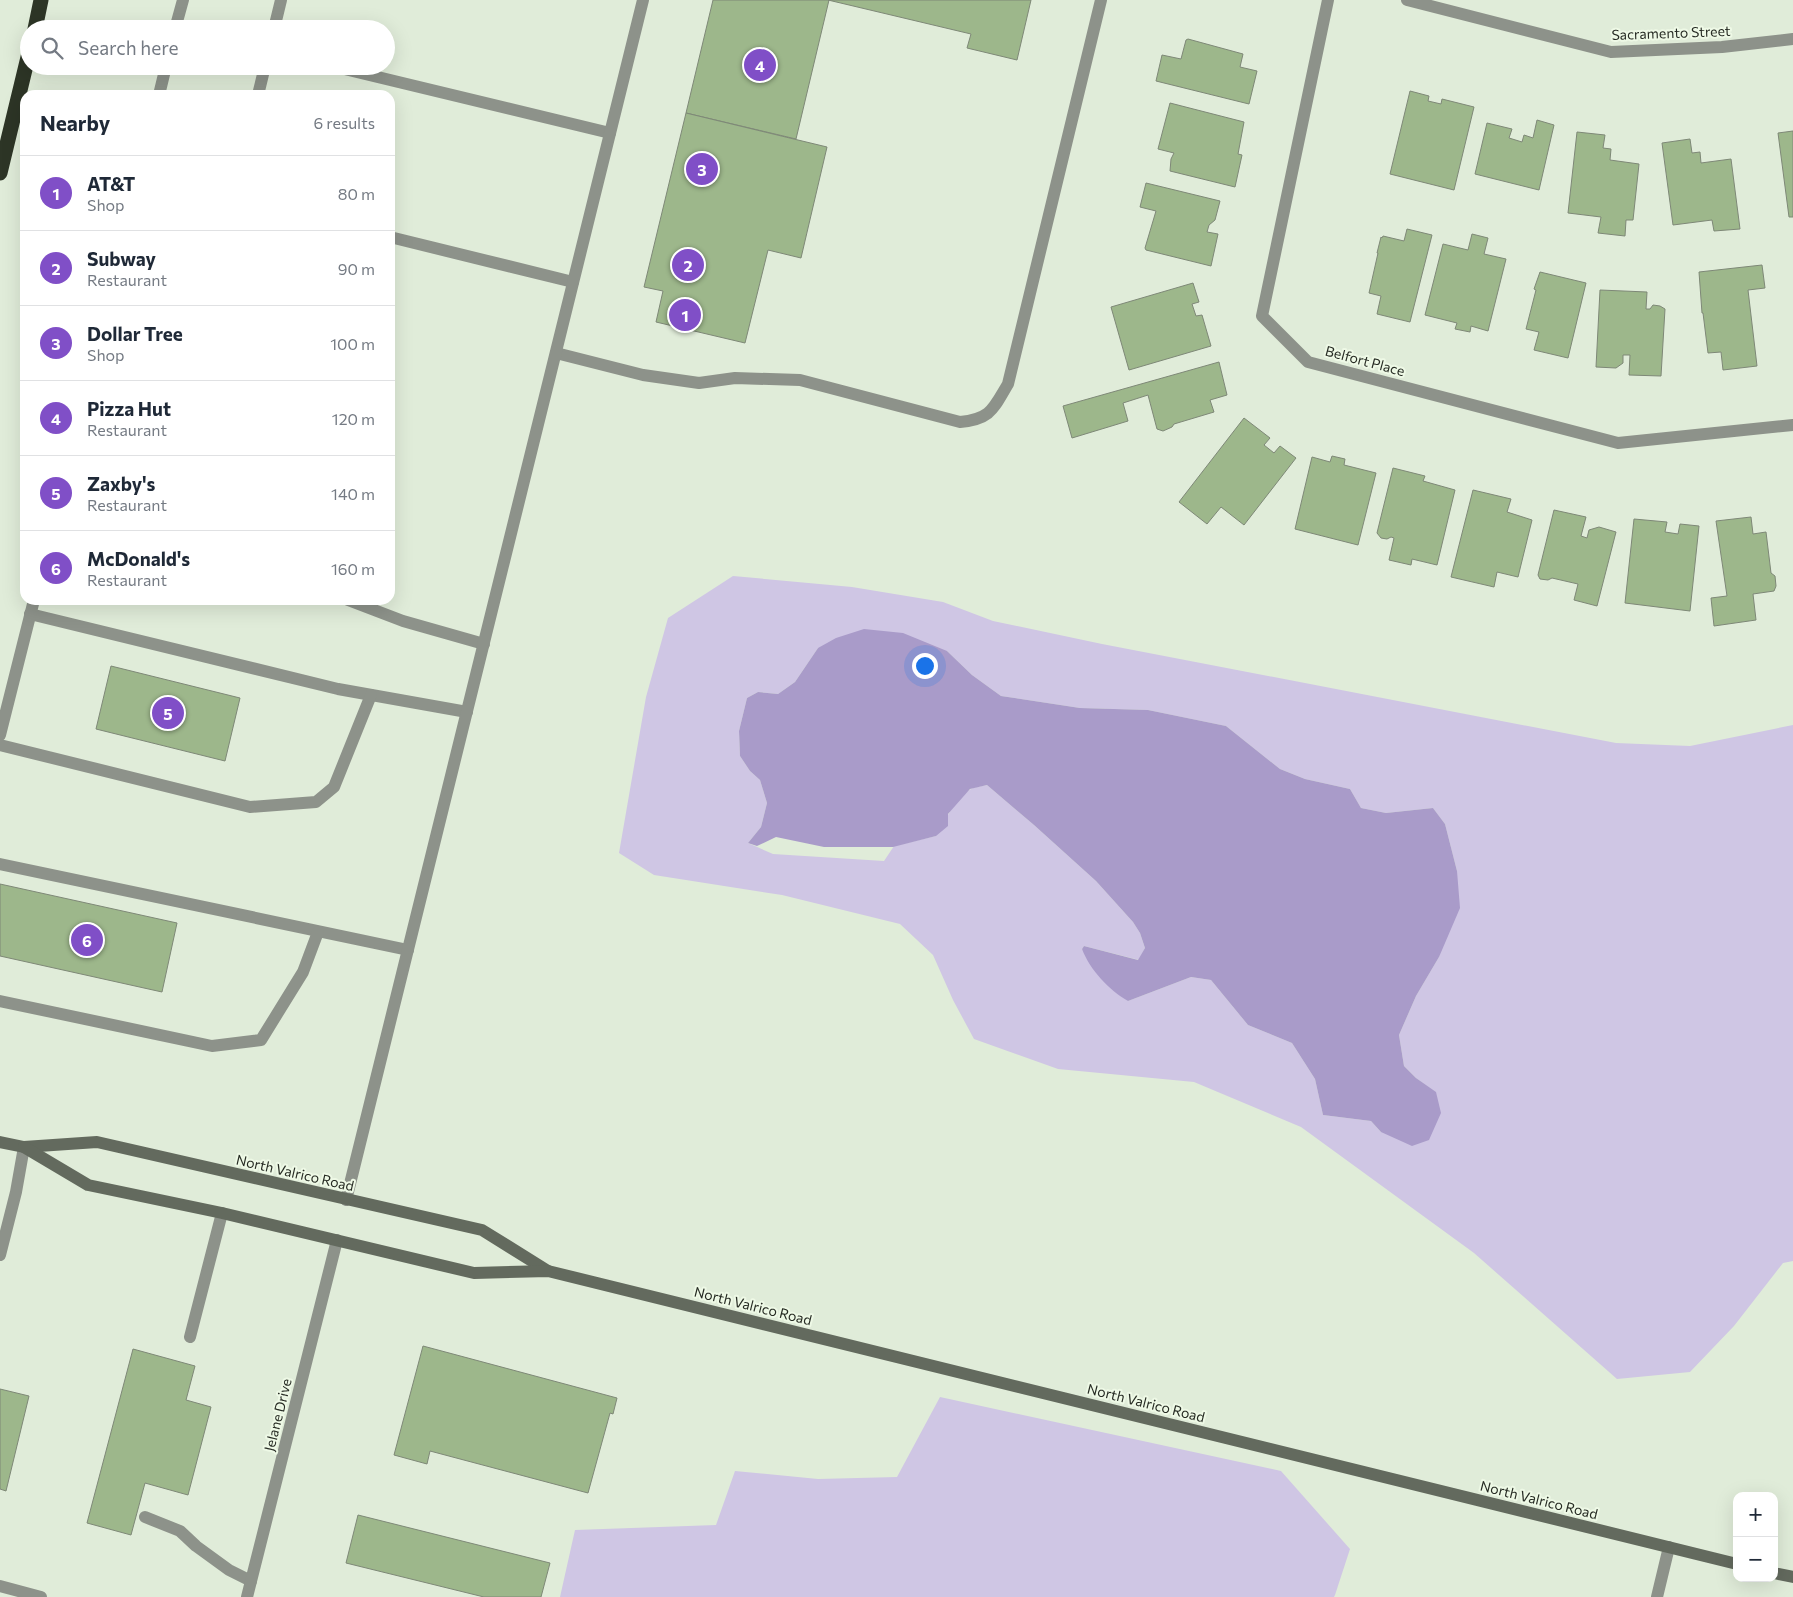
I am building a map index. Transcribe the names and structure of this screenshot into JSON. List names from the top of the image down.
{
  "streets": {
    "street": [
      "Sacramento Street",
      "Belfort Place",
      "North Valrico Road",
      "Jelane Drive"
    ]
  },
  "crossings": [
    ["North Valrico Road", "Jelane Drive"]
  ],
  "page": {
    "search": "Search here",
    "pins": [
      "4",
      "3",
      "2",
      "1",
      "5",
      "6"
    ],
    "heading": ["Nearby", "6 results"],
    "list": [
      {
        "mark": "1",
        "name": "AT&T",
        "note": "Shop",
        "value": "80 m"
      },
      {
        "mark": "2",
        "name": "Subway",
        "note": "Restaurant",
        "value": "90 m"
      },
      {
        "mark": "3",
        "name": "Dollar Tree",
        "note": "Shop",
        "value": "100 m"
      },
      {
        "mark": "4",
        "name": "Pizza Hut",
        "note": "Restaurant",
        "value": "120 m"
      },
      {
        "mark": "5",
        "name": "Zaxby's",
        "note": "Restaurant",
        "value": "140 m"
      },
      {
        "mark": "6",
        "name": "McDonald's",
        "note": "Restaurant",
        "value": "160 m"
      }
    ],
    "map_buttons": ["+", "−"]
  }
}
